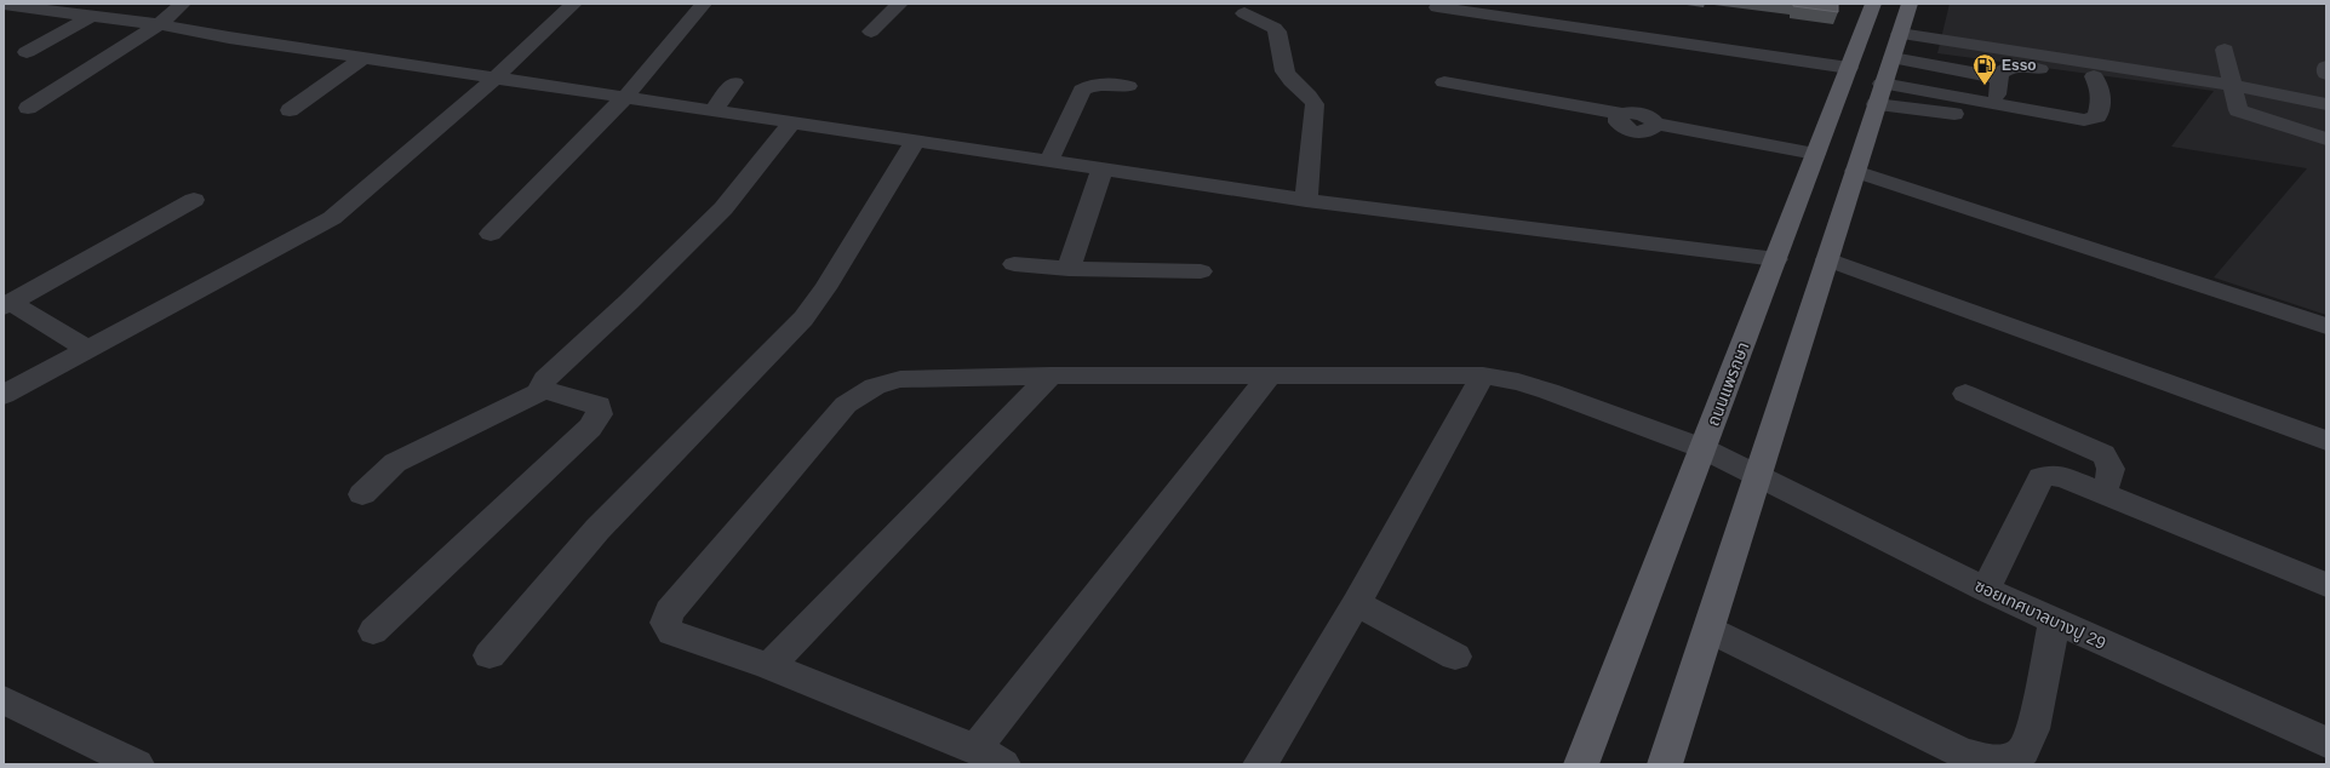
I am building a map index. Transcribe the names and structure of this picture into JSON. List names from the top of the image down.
{
  "streets": {
    "main road": ["ถนนแพรกษา"],
    "street": ["ซอยเทศบาลบางปู 29"]
  },
  "crossings": [
    ["ถนนแพรกษา", "ซอยเทศบาลบางปู 29"]
  ],
  "places": {
    "fuel station": ["Esso"]
  }
}
